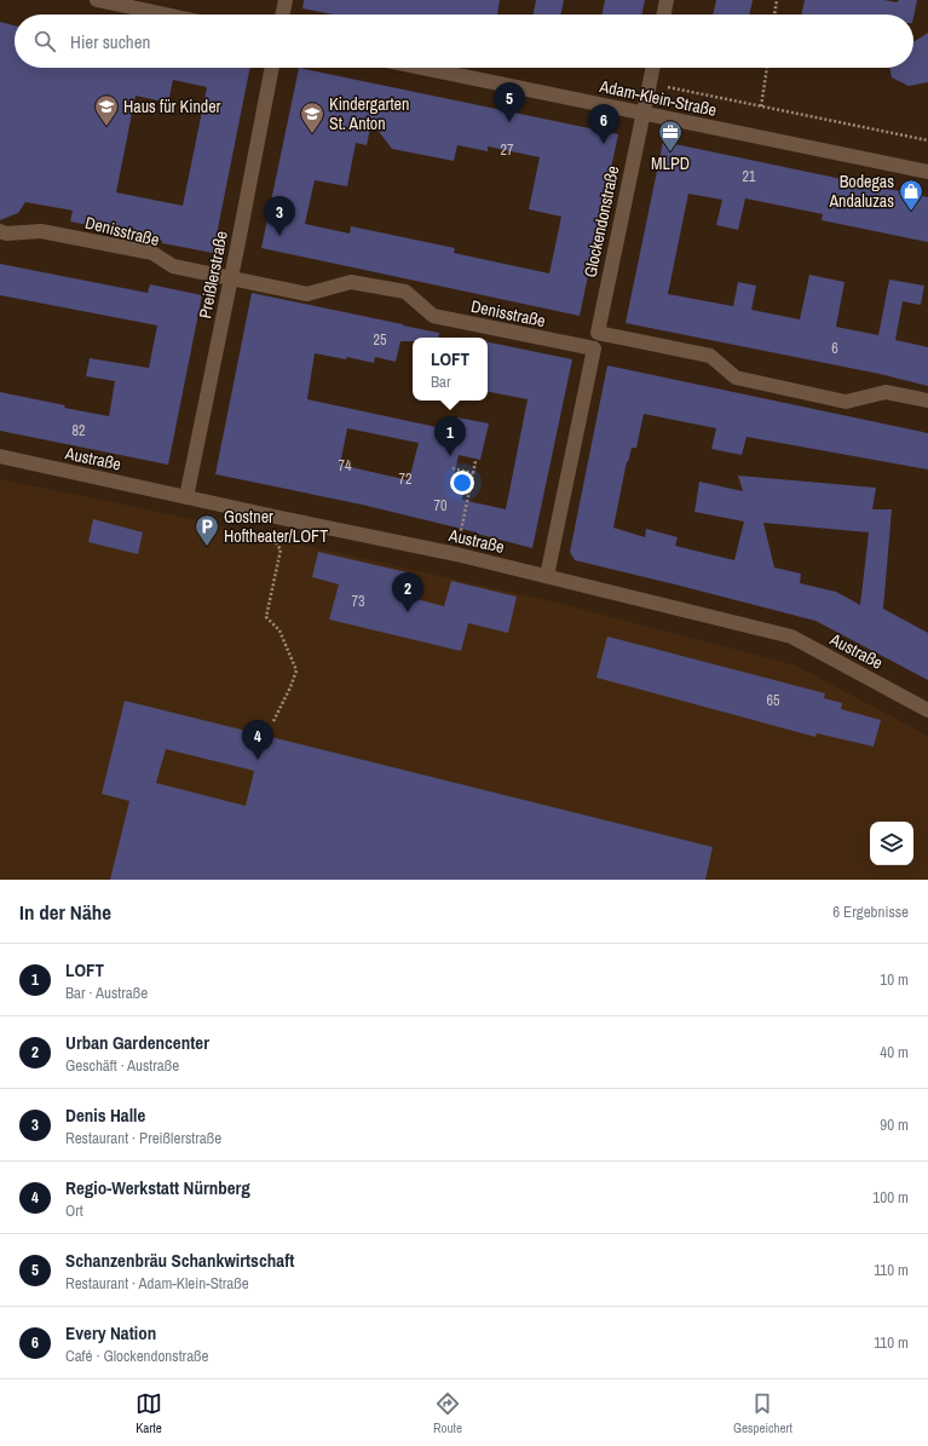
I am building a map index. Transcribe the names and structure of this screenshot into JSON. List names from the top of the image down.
{
  "streets": {
    "street": [
      "Adam-Klein-Straße",
      "Glockendonstraße",
      "Denisstraße",
      "Preißlerstraße",
      "Austraße"
    ]
  },
  "crossings": [
    ["Adam-Klein-Straße", "Glockendonstraße"],
    ["Denisstraße", "Preißlerstraße"],
    ["Denisstraße", "Austraße"],
    ["Preißlerstraße", "Austraße"]
  ],
  "places": {
    "school or university": ["Haus für Kinder", "Kindergarten St. Anton"],
    "office": ["MLPD"],
    "shop": ["Bodegas Andaluzas"],
    "parking": ["Gostner Hoftheater/LOFT"]
  },
  "house_numbers": [
    "27",
    "21",
    "25",
    "6",
    "82",
    "74",
    "72",
    "70",
    "73",
    "65"
  ],
  "page": {
    "search": "Hier suchen",
    "pins": [
      "5",
      "6",
      "3",
      "1",
      "2",
      "4"
    ],
    "popup": ["LOFT", "Bar"],
    "heading": ["In der Nähe", "6 Ergebnisse"],
    "list": [
      {
        "mark": "1",
        "name": "LOFT",
        "note": "Bar · Austraße",
        "value": "10 m"
      },
      {
        "mark": "2",
        "name": "Urban Gardencenter",
        "note": "Geschäft · Austraße",
        "value": "40 m"
      },
      {
        "mark": "3",
        "name": "Denis Halle",
        "note": "Restaurant · Preißlerstraße",
        "value": "90 m"
      },
      {
        "mark": "4",
        "name": "Regio-Werkstatt Nürnberg",
        "note": "Ort",
        "value": "100 m"
      },
      {
        "mark": "5",
        "name": "Schanzenbräu Schankwirtschaft",
        "note": "Restaurant · Adam-Klein-Straße",
        "value": "110 m"
      },
      {
        "mark": "6",
        "name": "Every Nation",
        "note": "Café · Glockendonstraße",
        "value": "110 m"
      }
    ],
    "nav": ["Karte", "Route", "Gespeichert"]
  }
}
